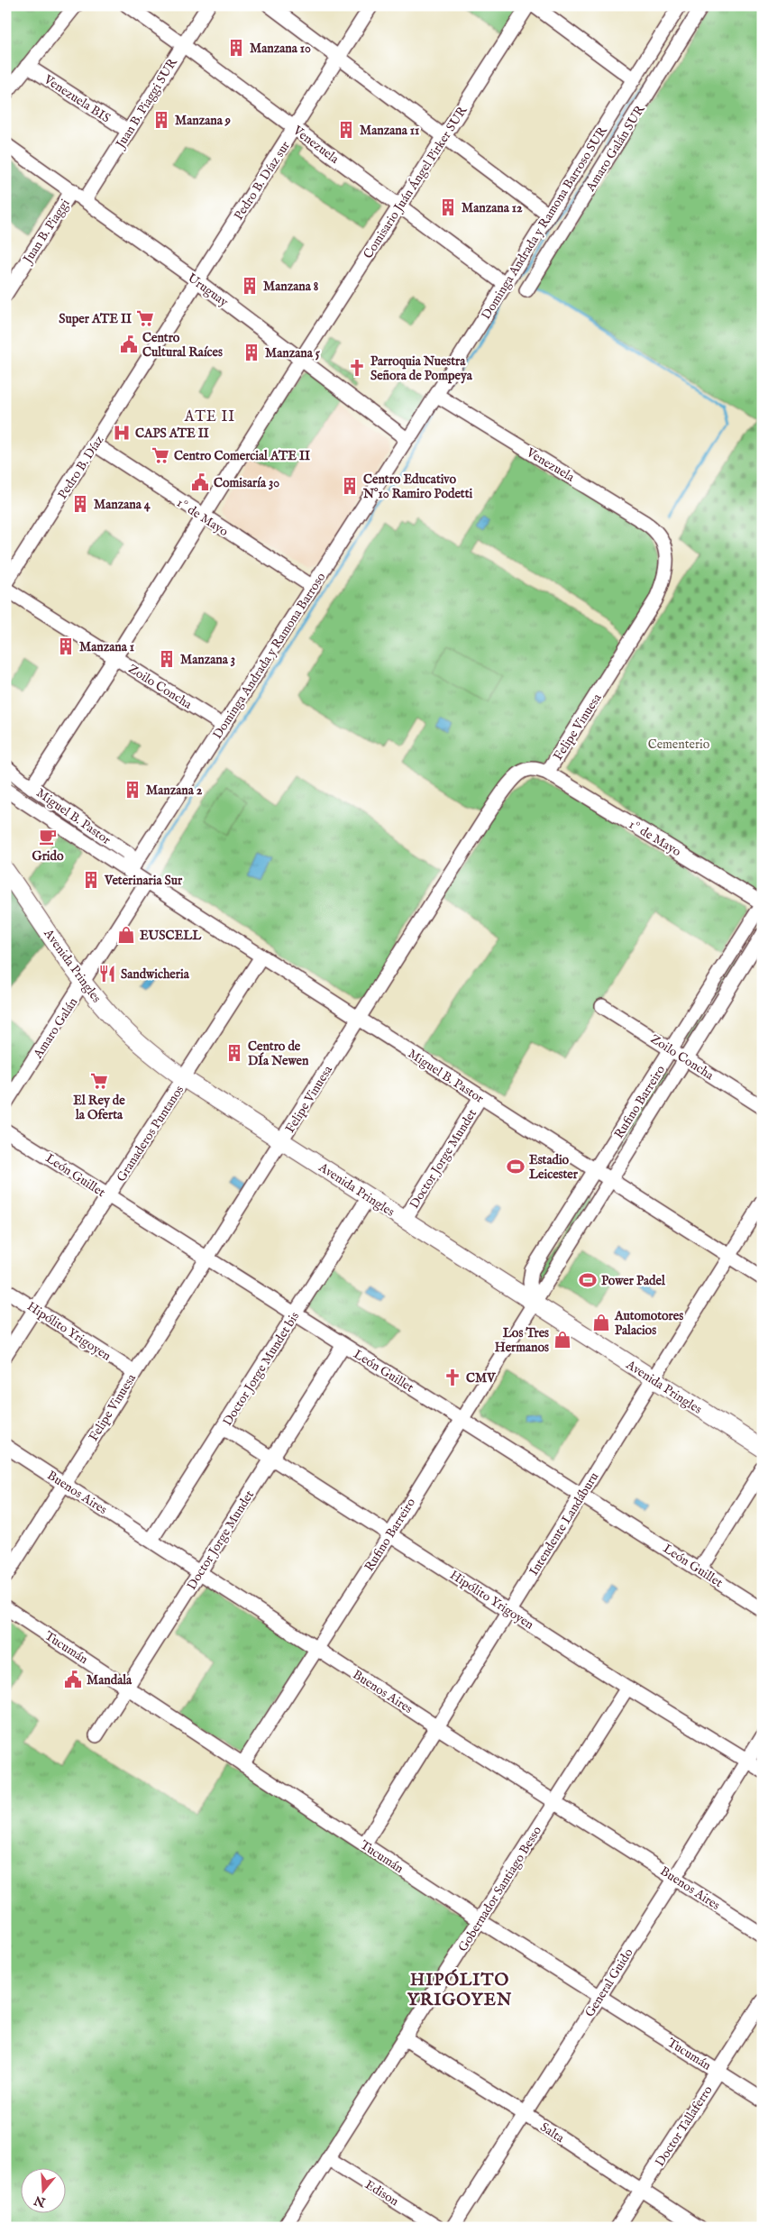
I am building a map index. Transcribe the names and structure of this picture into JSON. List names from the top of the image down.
{
  "streets": {
    "main road": ["Avenida Pringles"],
    "street": [
      "Venezuela BIS",
      "Juan B. Piaggi SUR",
      "Venezuela",
      "Amaro Galán SUR",
      "Pedro B. Díaz sur",
      "Comisario Juán Ángel Pirker SUR",
      "Dominga Andrada y Ramona Barroso SUR",
      "Juan B. Piaggi",
      "Uruguay",
      "Pedro B. Díaz",
      "1º de Mayo",
      "Dominga Andrada y Ramona Barroso",
      "Zoilo Concha",
      "Felipe Vinuesa",
      "Miguel B. Pastor",
      "Amaro Galán",
      "Rufino Barreiro",
      "Granaderos Puntanos",
      "Doctor Jorge Mundet",
      "León Guillet",
      "Hipólito Yrigoyen",
      "Doctor Jorge Mundet bis",
      "Buenos Aires",
      "Intendente Landáburu",
      "Tucumán",
      "Gobernador Santiago Besso",
      "General Guido",
      "Doctor Tallaferro",
      "Salta",
      "Edison"
    ]
  },
  "crossings": [
    ["Venezuela BIS", "Juan B. Piaggi SUR"],
    ["Juan B. Piaggi SUR", "Venezuela"],
    ["Juan B. Piaggi SUR", "Uruguay"],
    ["Venezuela", "Pedro B. Díaz sur"],
    ["Venezuela", "Comisario Juán Ángel Pirker SUR"],
    ["Venezuela", "Dominga Andrada y Ramona Barroso SUR"],
    ["Venezuela", "Felipe Vinuesa"],
    ["Pedro B. Díaz sur", "Uruguay"],
    ["Pedro B. Díaz sur", "Pedro B. Díaz"],
    ["Comisario Juán Ángel Pirker SUR", "Uruguay"],
    ["Comisario Juán Ángel Pirker SUR", "1º de Mayo"],
    ["Comisario Juán Ángel Pirker SUR", "Zoilo Concha"],
    ["Comisario Juán Ángel Pirker SUR", "Miguel B. Pastor"],
    ["Dominga Andrada y Ramona Barroso SUR", "Uruguay"],
    ["Dominga Andrada y Ramona Barroso SUR", "Dominga Andrada y Ramona Barroso"],
    ["Juan B. Piaggi", "Uruguay"],
    ["Uruguay", "Pedro B. Díaz"],
    ["Uruguay", "Dominga Andrada y Ramona Barroso"],
    ["Pedro B. Díaz", "1º de Mayo"],
    ["1º de Mayo", "Dominga Andrada y Ramona Barroso"],
    ["1º de Mayo", "Felipe Vinuesa"],
    ["1º de Mayo", "Rufino Barreiro"],
    ["Dominga Andrada y Ramona Barroso", "Zoilo Concha"],
    ["Dominga Andrada y Ramona Barroso", "Miguel B. Pastor"],
    ["Zoilo Concha", "Rufino Barreiro"],
    ["Felipe Vinuesa", "Miguel B. Pastor"],
    ["Felipe Vinuesa", "Avenida Pringles"],
    ["Felipe Vinuesa", "León Guillet"],
    ["Felipe Vinuesa", "Hipólito Yrigoyen"],
    ["Felipe Vinuesa", "Buenos Aires"],
    ["Miguel B. Pastor", "Amaro Galán"],
    ["Miguel B. Pastor", "Rufino Barreiro"],
    ["Miguel B. Pastor", "Granaderos Puntanos"],
    ["Miguel B. Pastor", "Doctor Jorge Mundet"],
    ["Miguel B. Pastor", "Intendente Landáburu"],
    ["Avenida Pringles", "Amaro Galán"],
    ["Avenida Pringles", "Rufino Barreiro"],
    ["Avenida Pringles", "Granaderos Puntanos"],
    ["Avenida Pringles", "Doctor Jorge Mundet"],
    ["Avenida Pringles", "Doctor Jorge Mundet bis"],
    ["Avenida Pringles", "Intendente Landáburu"],
    ["Rufino Barreiro", "León Guillet"],
    ["Rufino Barreiro", "Hipólito Yrigoyen"],
    ["Rufino Barreiro", "Buenos Aires"],
    ["Rufino Barreiro", "Tucumán"],
    ["Granaderos Puntanos", "León Guillet"],
    ["Granaderos Puntanos", "Hipólito Yrigoyen"],
    ["Doctor Jorge Mundet", "León Guillet"],
    ["Doctor Jorge Mundet", "Hipólito Yrigoyen"],
    ["Doctor Jorge Mundet", "Buenos Aires"],
    ["Doctor Jorge Mundet", "Tucumán"],
    ["León Guillet", "Doctor Jorge Mundet bis"],
    ["León Guillet", "Intendente Landáburu"],
    ["Hipólito Yrigoyen", "Doctor Jorge Mundet bis"],
    ["Hipólito Yrigoyen", "Intendente Landáburu"],
    ["Hipólito Yrigoyen", "Gobernador Santiago Besso"],
    ["Hipólito Yrigoyen", "General Guido"],
    ["Doctor Jorge Mundet bis", "Buenos Aires"],
    ["Buenos Aires", "Intendente Landáburu"],
    ["Buenos Aires", "Gobernador Santiago Besso"],
    ["Buenos Aires", "General Guido"],
    ["Intendente Landáburu", "Tucumán"],
    ["Tucumán", "Gobernador Santiago Besso"],
    ["Tucumán", "General Guido"],
    ["Tucumán", "Doctor Tallaferro"],
    ["Gobernador Santiago Besso", "Salta"],
    ["Gobernador Santiago Besso", "Edison"],
    ["General Guido", "Salta"],
    ["Doctor Tallaferro", "Salta"]
  ],
  "districts": ["ATE II", "HIPÓLITO YRIGOYEN"],
  "parks": ["Cementerio"],
  "places": {
    "building": [
      "Manzana 10",
      "Manzana 9",
      "Manzana 11",
      "Manzana 12",
      "Manzana 8",
      "Manzana 5",
      "Centro Educativo N°10 Ramiro Podetti",
      "Manzana 4",
      "Manzana 1",
      "Manzana 3",
      "Manzana 2",
      "Veterinaria Sur",
      "Centro de DÍa Newen"
    ],
    "supermarket": ["Super ATE II", "Centro Comercial ATE II", "El Rey de la Oferta"],
    "public building": ["Centro Cultural Raíces", "Comisaría 30", "Mandala"],
    "church": ["Parroquia Nuestra Señora de Pompeya", "CMV"],
    "hospital": ["CAPS ATE II"],
    "cafe": ["Grido"],
    "shop": ["EUSCELL", "Automotores Palacios", "Los Tres Hermanos"],
    "restaurant": ["Sandwicheria"],
    "sports": ["Estadio Leicester", "Power Padel"]
  },
  "north": "bottom"
}
